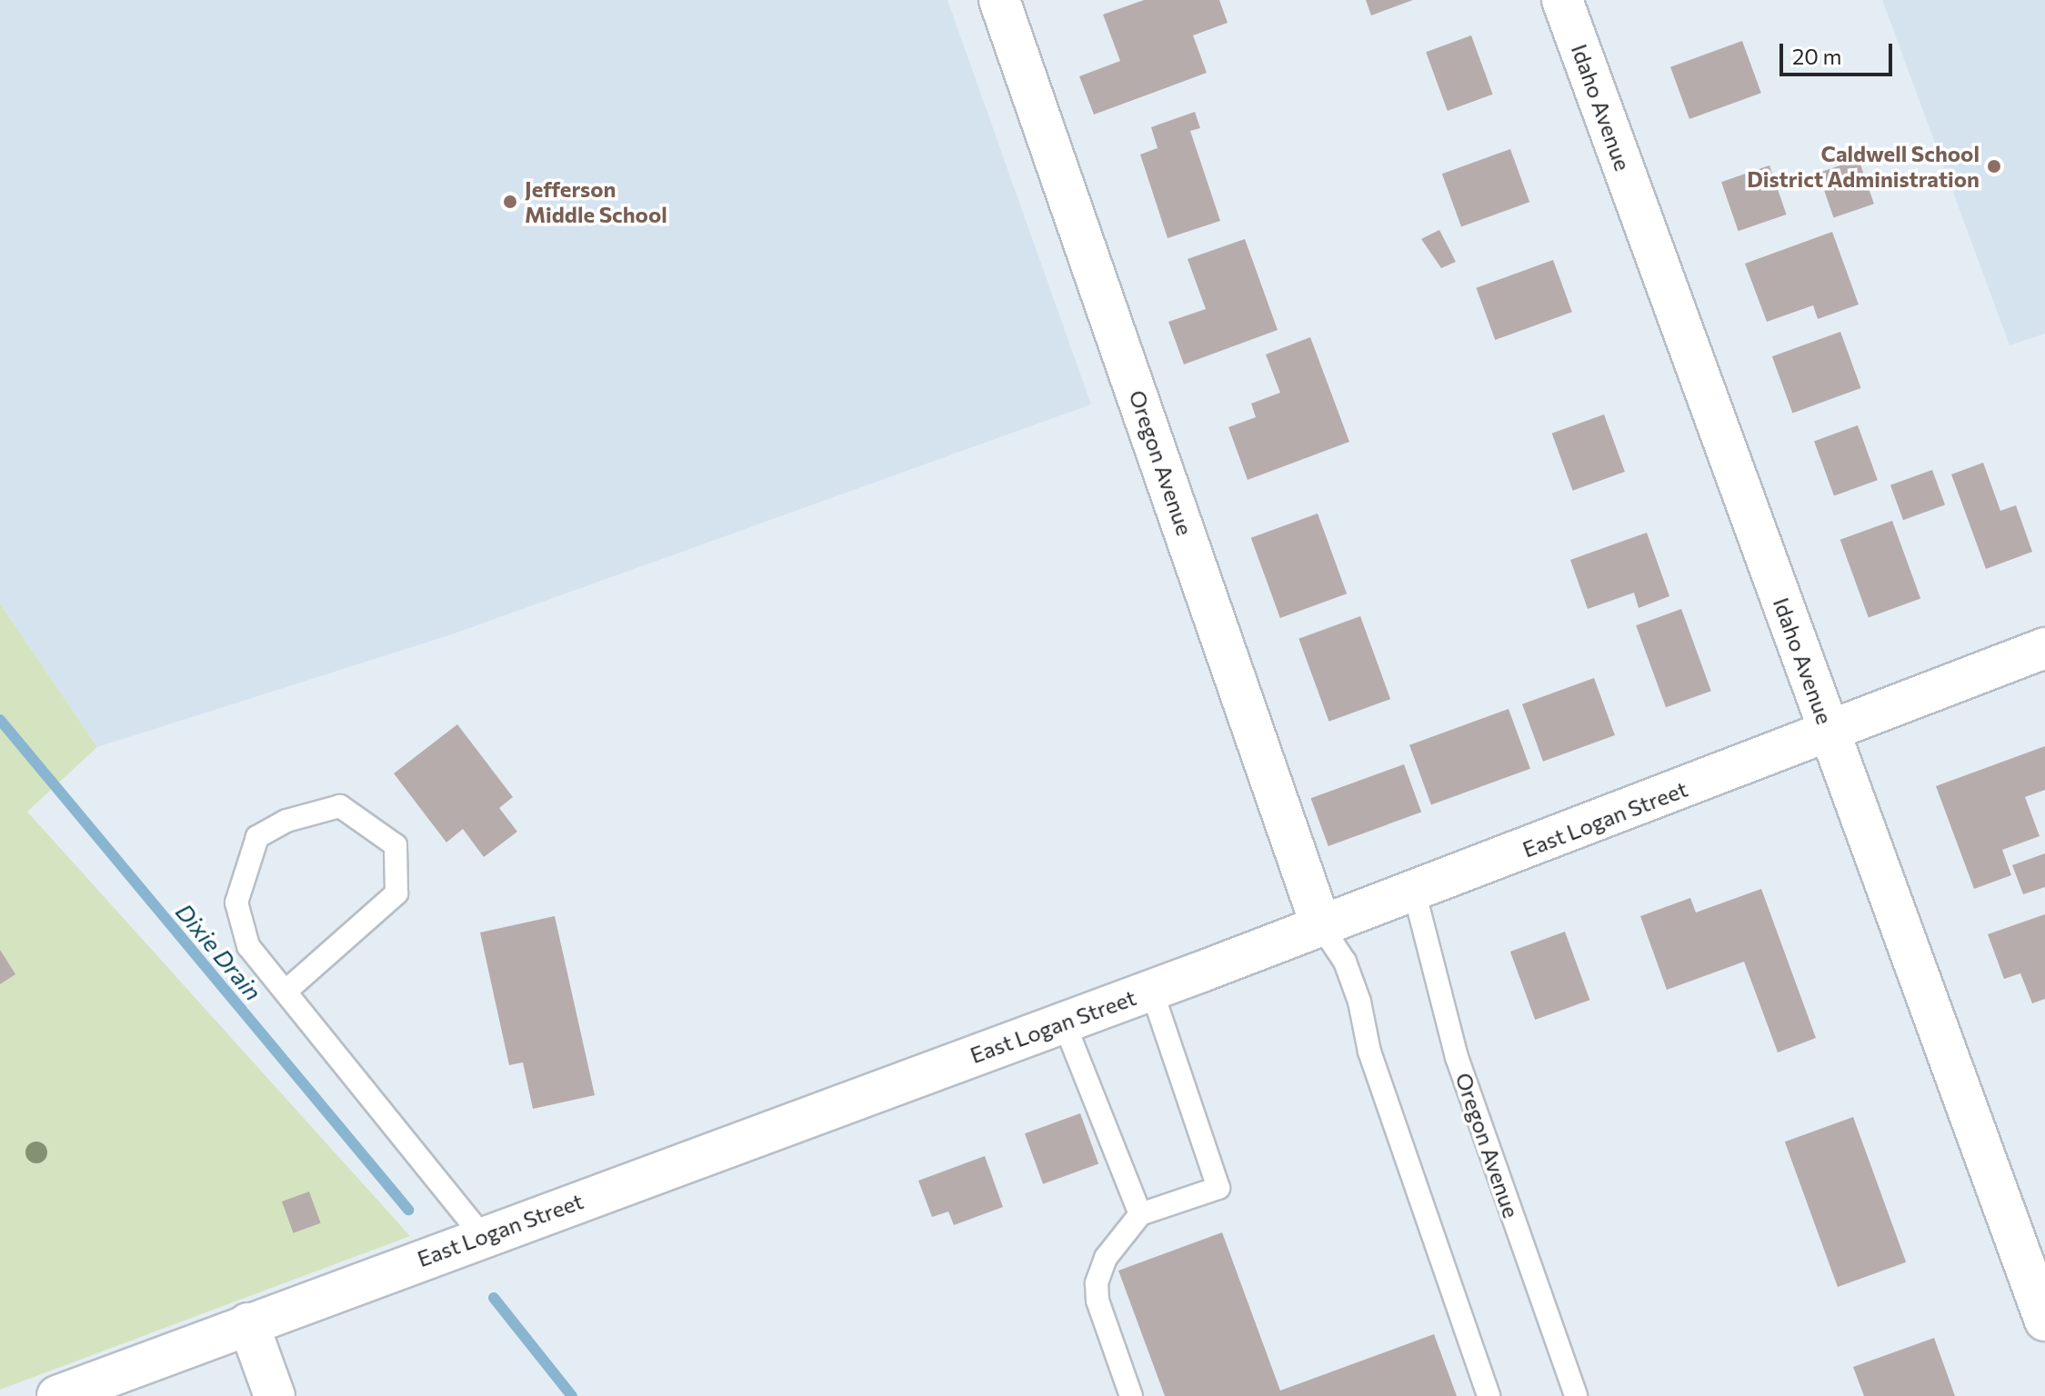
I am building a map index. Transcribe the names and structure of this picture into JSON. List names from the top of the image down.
{
  "streets": {
    "street": ["Idaho Avenue", "Oregon Avenue", "East Logan Street"]
  },
  "crossings": [
    ["Idaho Avenue", "East Logan Street"],
    ["Oregon Avenue", "East Logan Street"]
  ],
  "water": ["Dixie Drain"],
  "places": ["Caldwell School District Administration", "Jefferson Middle School"],
  "scale_bar": "20 m"
}
